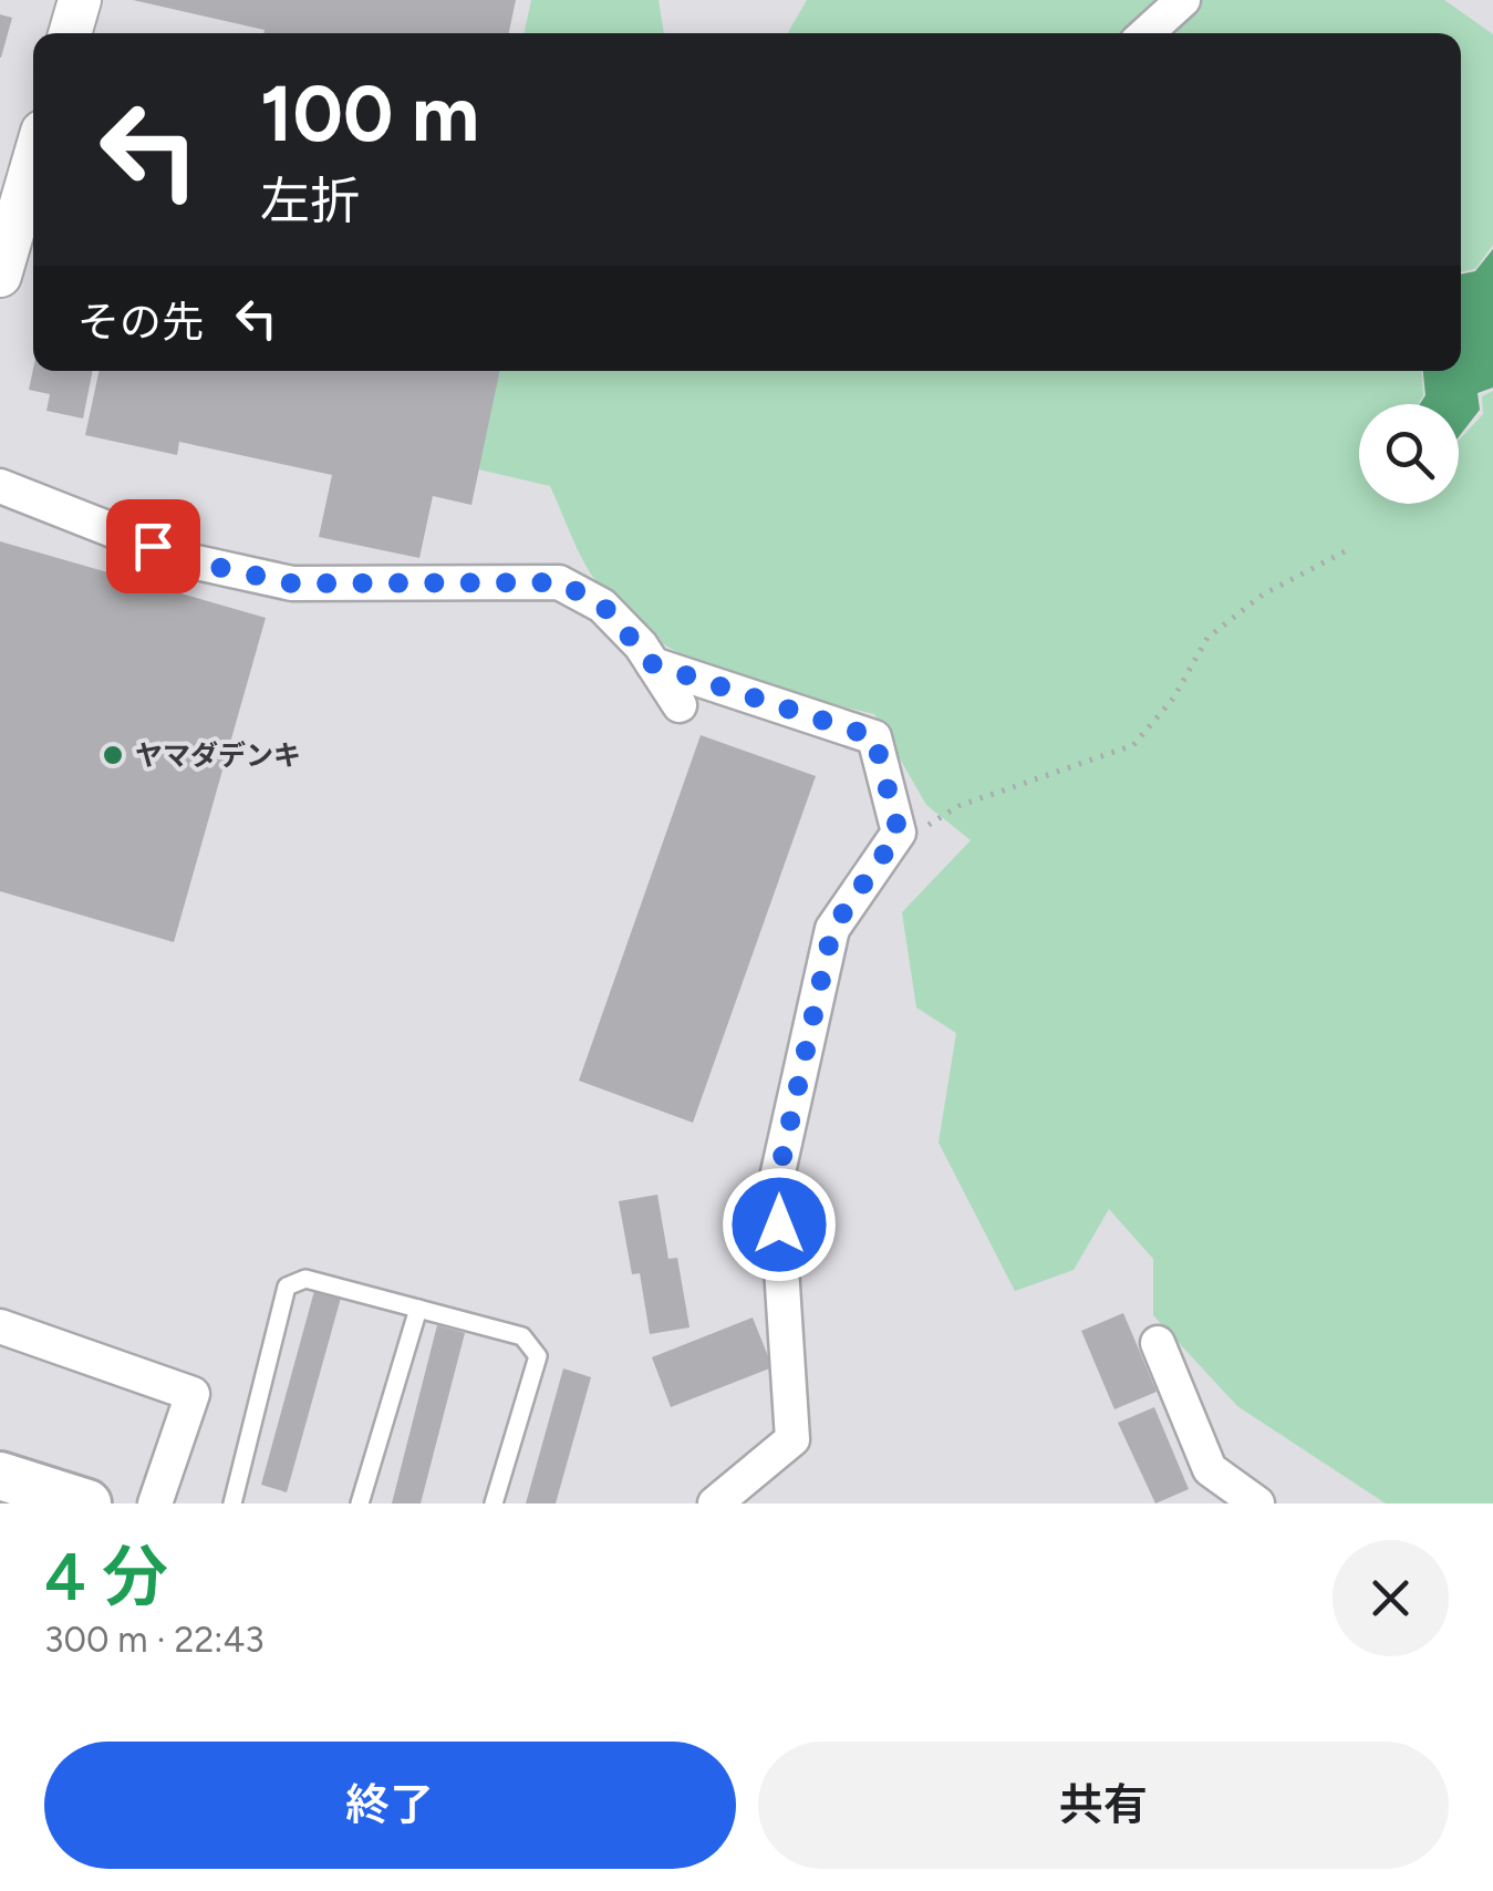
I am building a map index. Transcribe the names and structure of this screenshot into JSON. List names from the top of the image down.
{
  "places": ["ヤマダデンキ"],
  "page": {
    "turn": ["100 m", "左折"],
    "then": "その先",
    "heading": ["4 分", "300 m · 22:43"],
    "buttons": ["終了", "共有"]
  }
}
